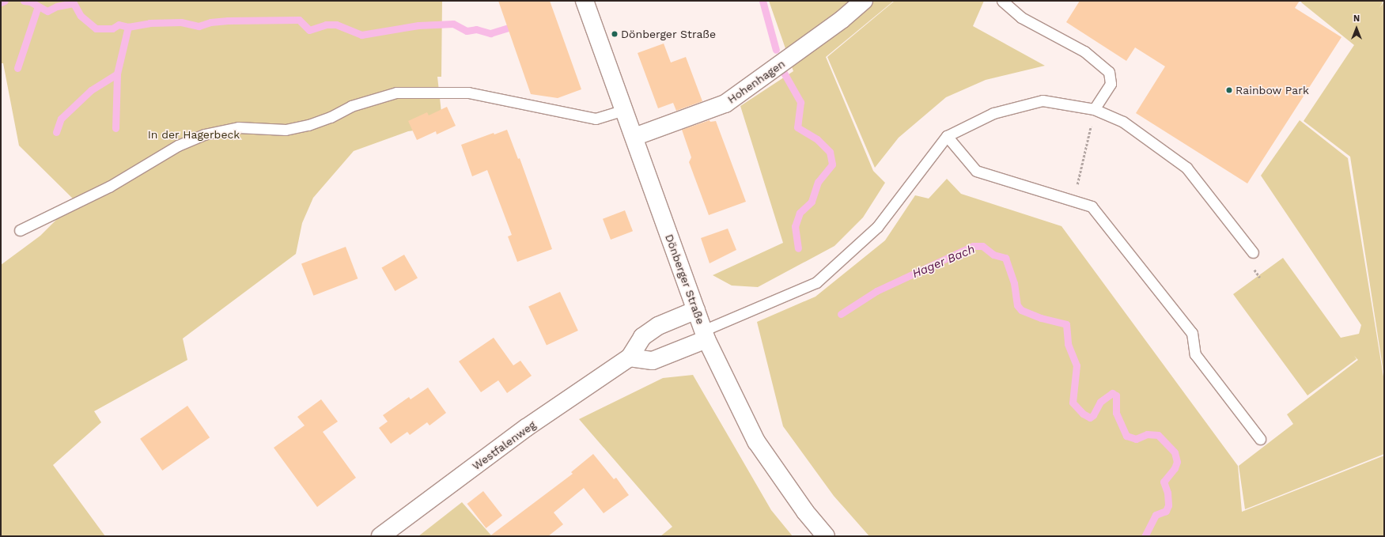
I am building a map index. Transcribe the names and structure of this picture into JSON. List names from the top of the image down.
{
  "streets": {
    "street": ["Hohenhagen", "Dönberger Straße", "Westfalenweg"]
  },
  "crossings": [
    ["Hohenhagen", "Dönberger Straße"],
    ["Dönberger Straße", "Westfalenweg"]
  ],
  "water": ["Hager Bach"],
  "parks": ["In der Hagerbeck"],
  "places": ["Dönberger Straße", "Rainbow Park"],
  "north": "top"
}
